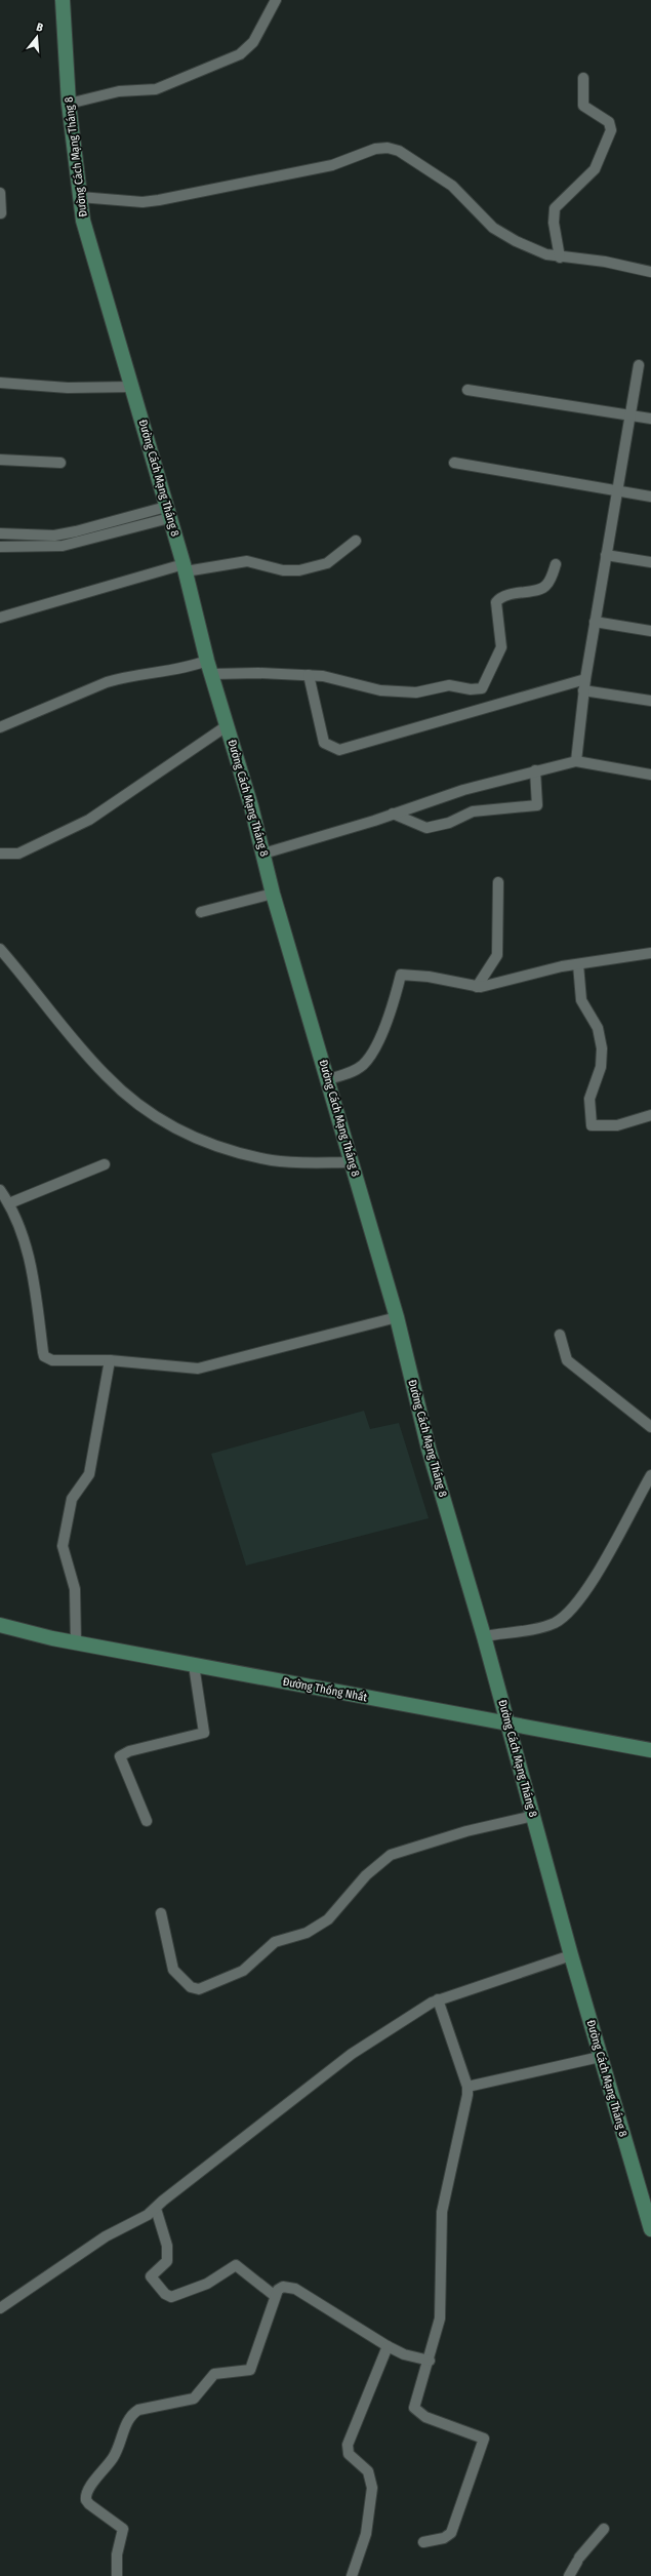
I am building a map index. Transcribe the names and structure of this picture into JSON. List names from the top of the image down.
{
  "streets": {
    "street": ["Đường Cách Mạng Tháng 8", "Đường Thống Nhất"]
  },
  "crossings": [
    ["Đường Cách Mạng Tháng 8", "Đường Thống Nhất"]
  ],
  "north": "top"
}
